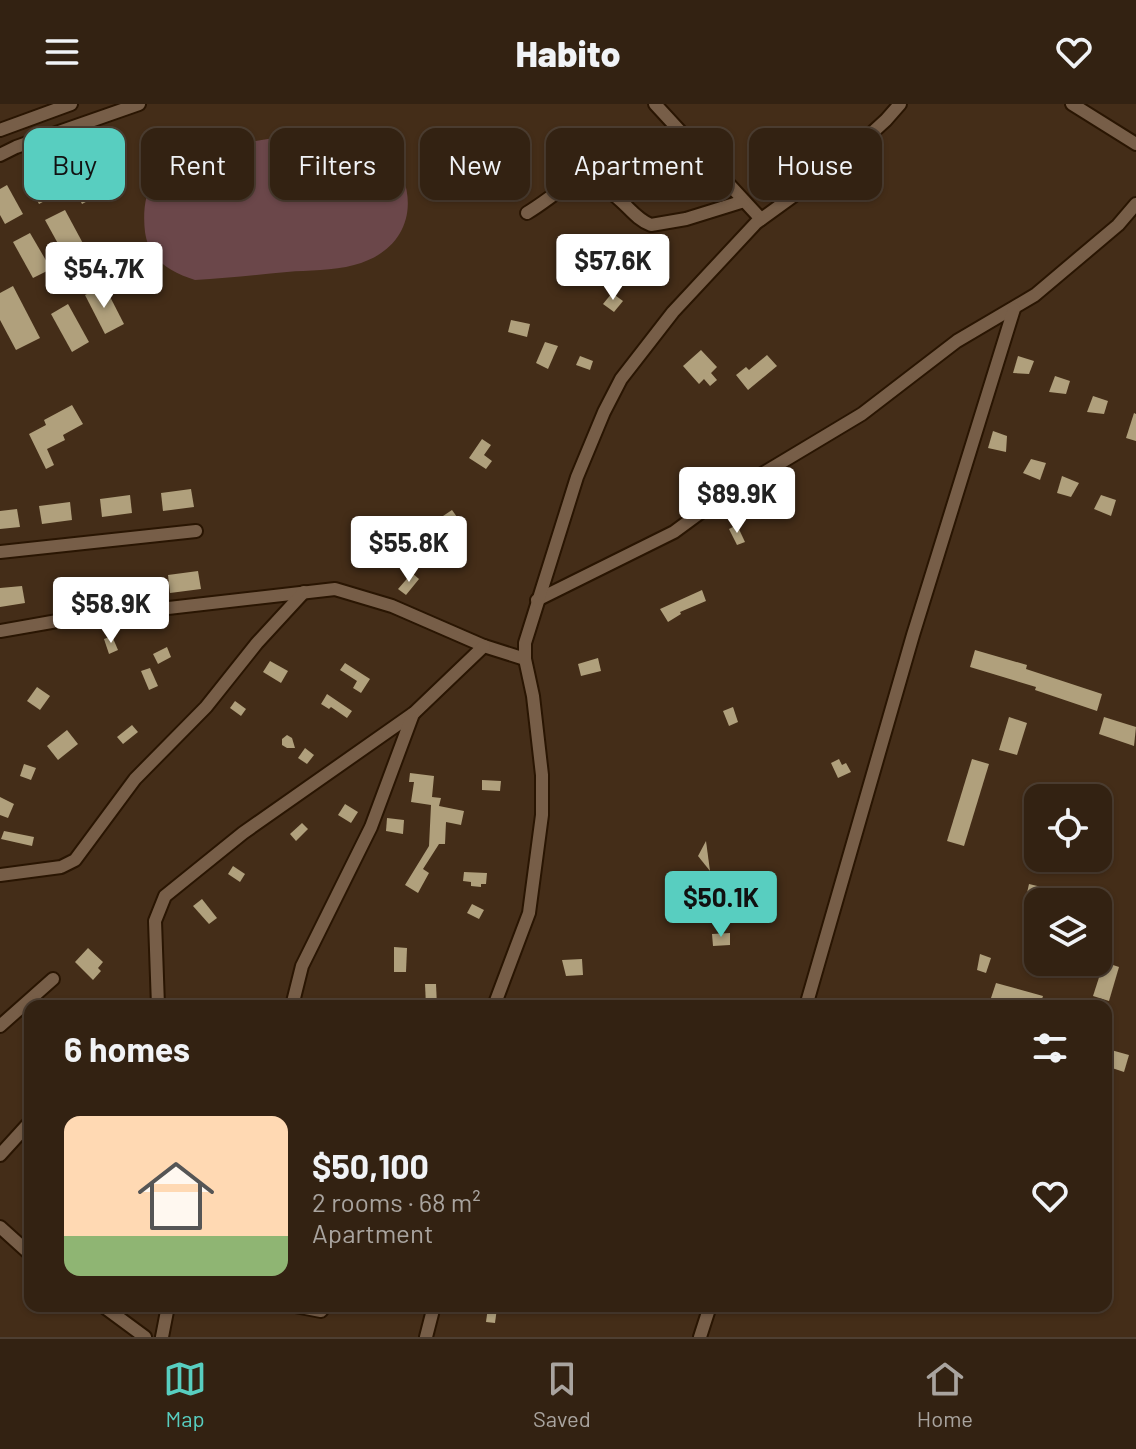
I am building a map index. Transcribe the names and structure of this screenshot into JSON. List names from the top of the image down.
{
  "page": {
    "header": "Habito",
    "chip": [
      "Buy",
      "Rent",
      "Filters",
      "New",
      "Apartment",
      "House"
    ],
    "price": [
      "$57.6K",
      "$54.7K",
      "$89.9K",
      "$55.8K",
      "$58.9K",
      "$50.1K"
    ],
    "heading": "6 homes",
    "list": [
      {
        "name": "$50,100",
        "note": "2 rooms · 68 m² · Apartment"
      }
    ],
    "tabs": ["Map", "Saved", "Home"]
  }
}
